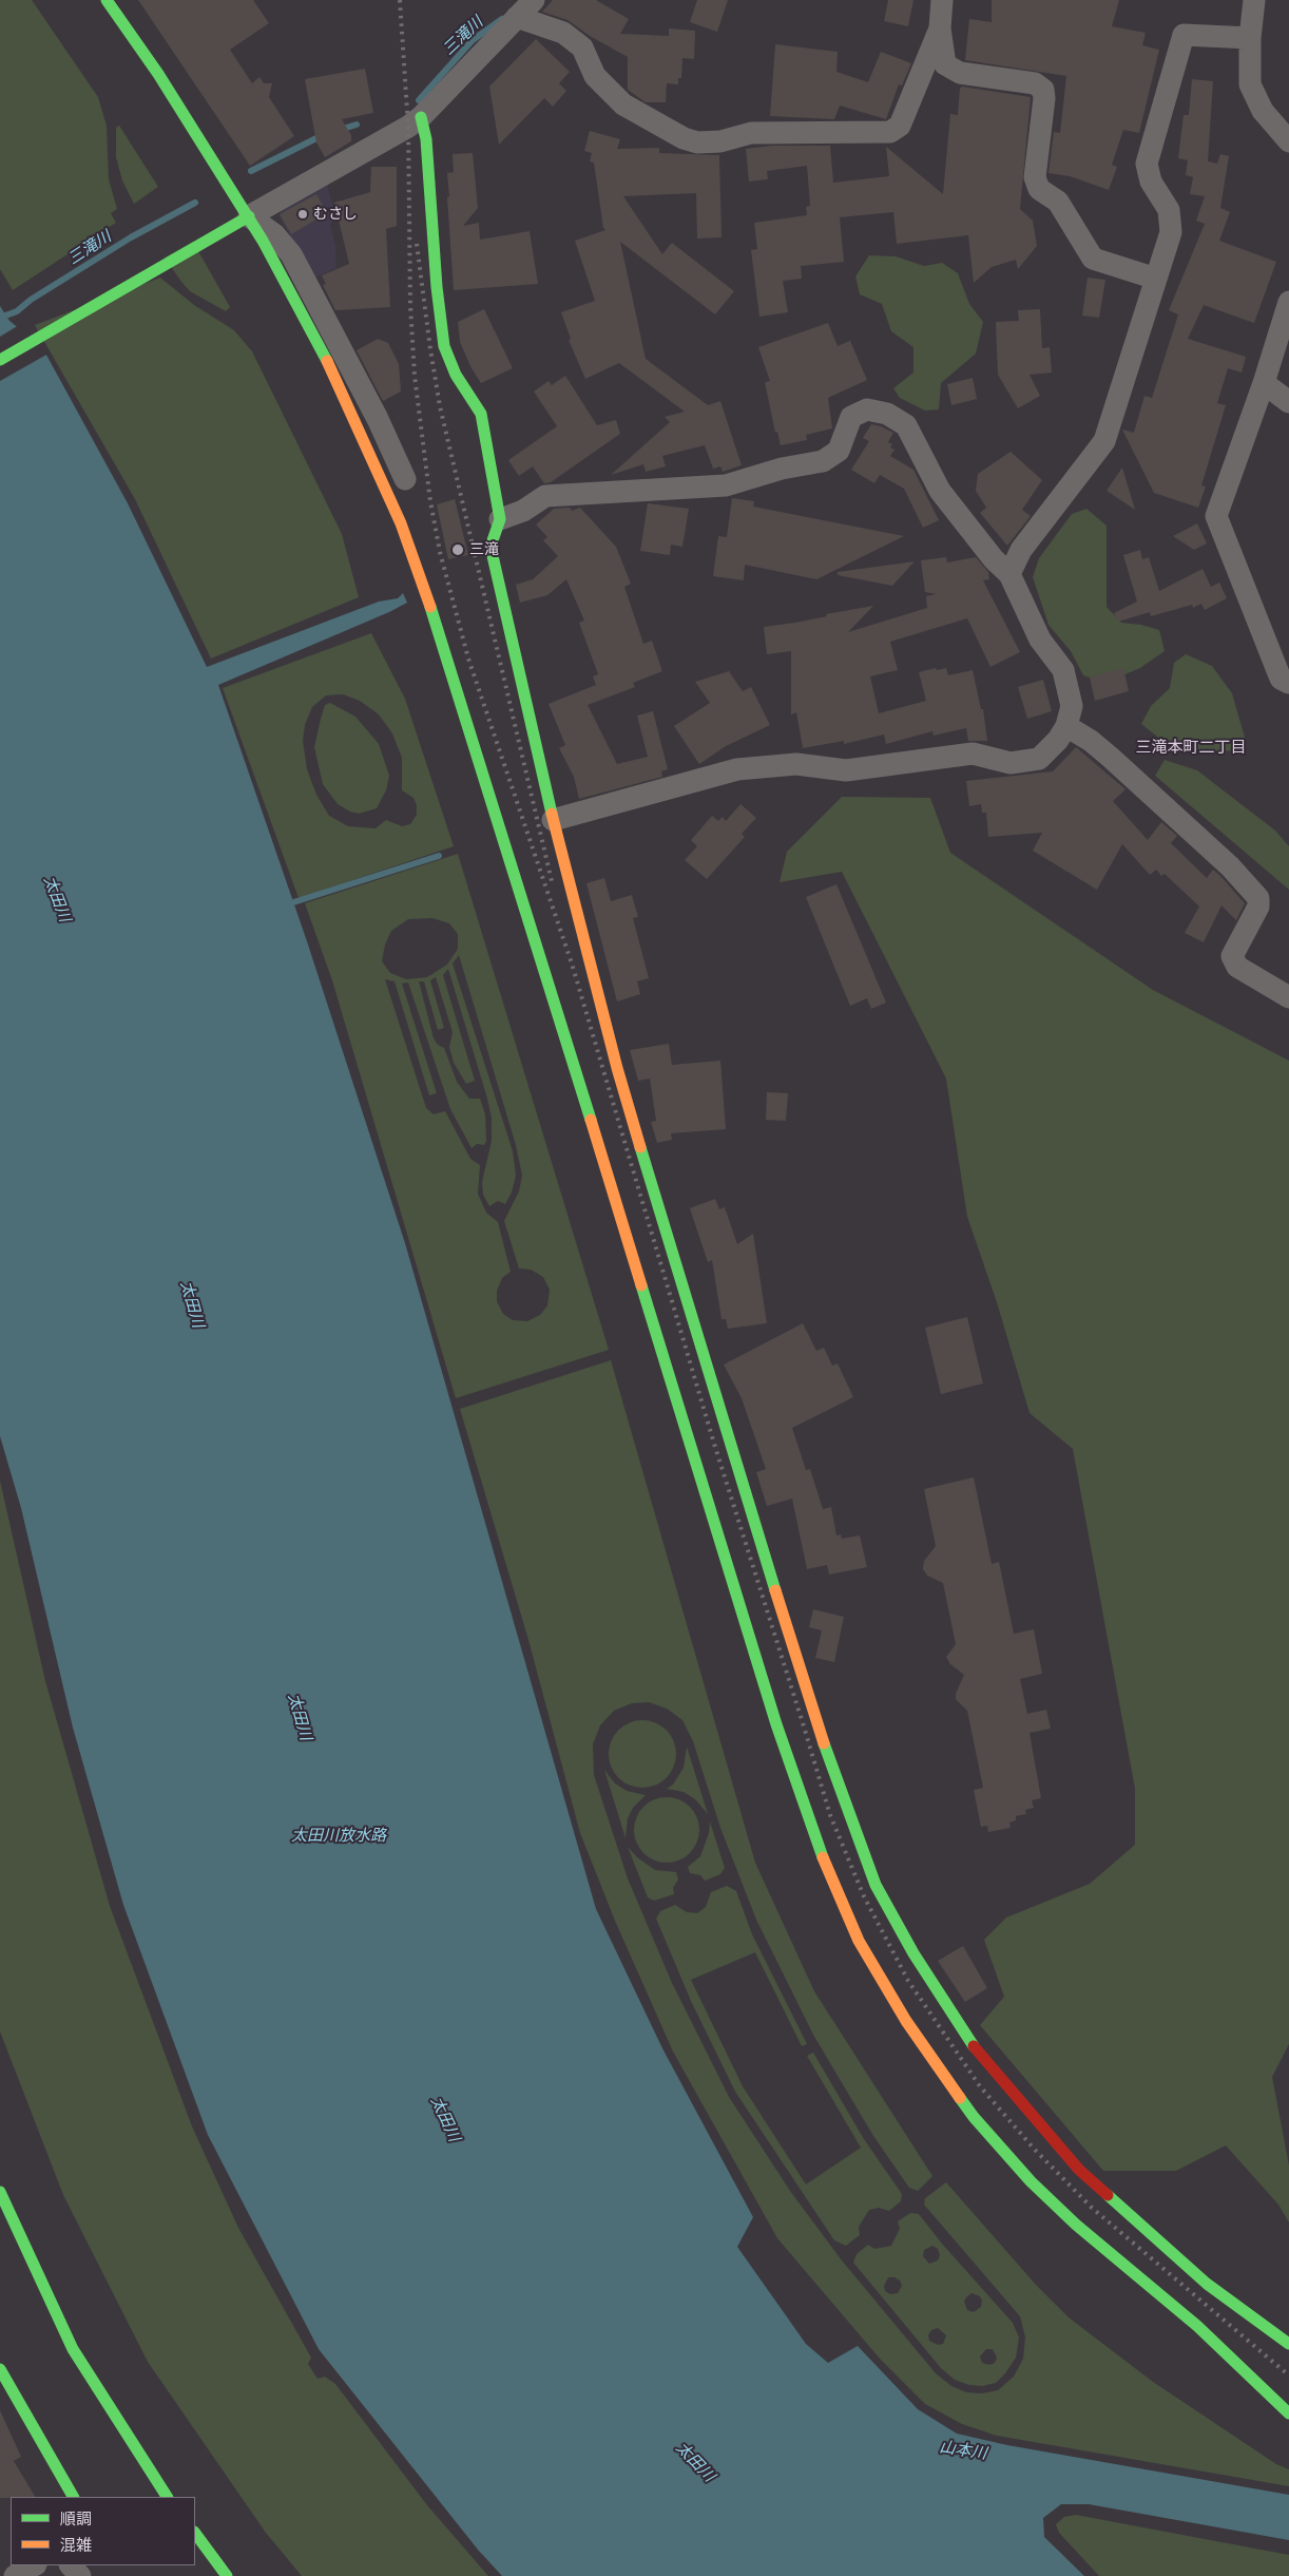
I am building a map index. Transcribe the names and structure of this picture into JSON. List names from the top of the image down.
{
  "districts": ["三滝本町二丁目"],
  "water": [
    "三滝川",
    "太田川",
    "太田川放水路",
    "山本川"
  ],
  "places": ["むさし", "三滝"],
  "legend": ["順調", "混雑"]
}
